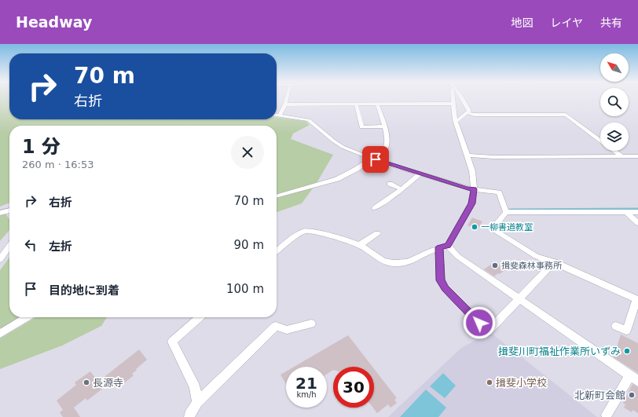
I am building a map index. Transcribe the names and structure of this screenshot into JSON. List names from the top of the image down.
{
  "places": [
    "一柳書道教室",
    "揖斐森林事務所",
    "揖斐川町福祉作業所いずみ",
    "長源寺",
    "揖斐小学校",
    "北新町会館"
  ],
  "north": "top left",
  "page": {
    "header": "Headway",
    "nav": ["地図", "レイヤ", "共有"],
    "turn": ["70 m", "右折"],
    "heading": ["1 分", "260 m · 16:53"],
    "list": [
      {
        "name": "右折",
        "value": "70 m"
      },
      {
        "name": "左折",
        "value": "90 m"
      },
      {
        "name": "目的地に到着",
        "value": "100 m"
      }
    ],
    "speed": "21 km/h",
    "limit": "30"
  }
}
